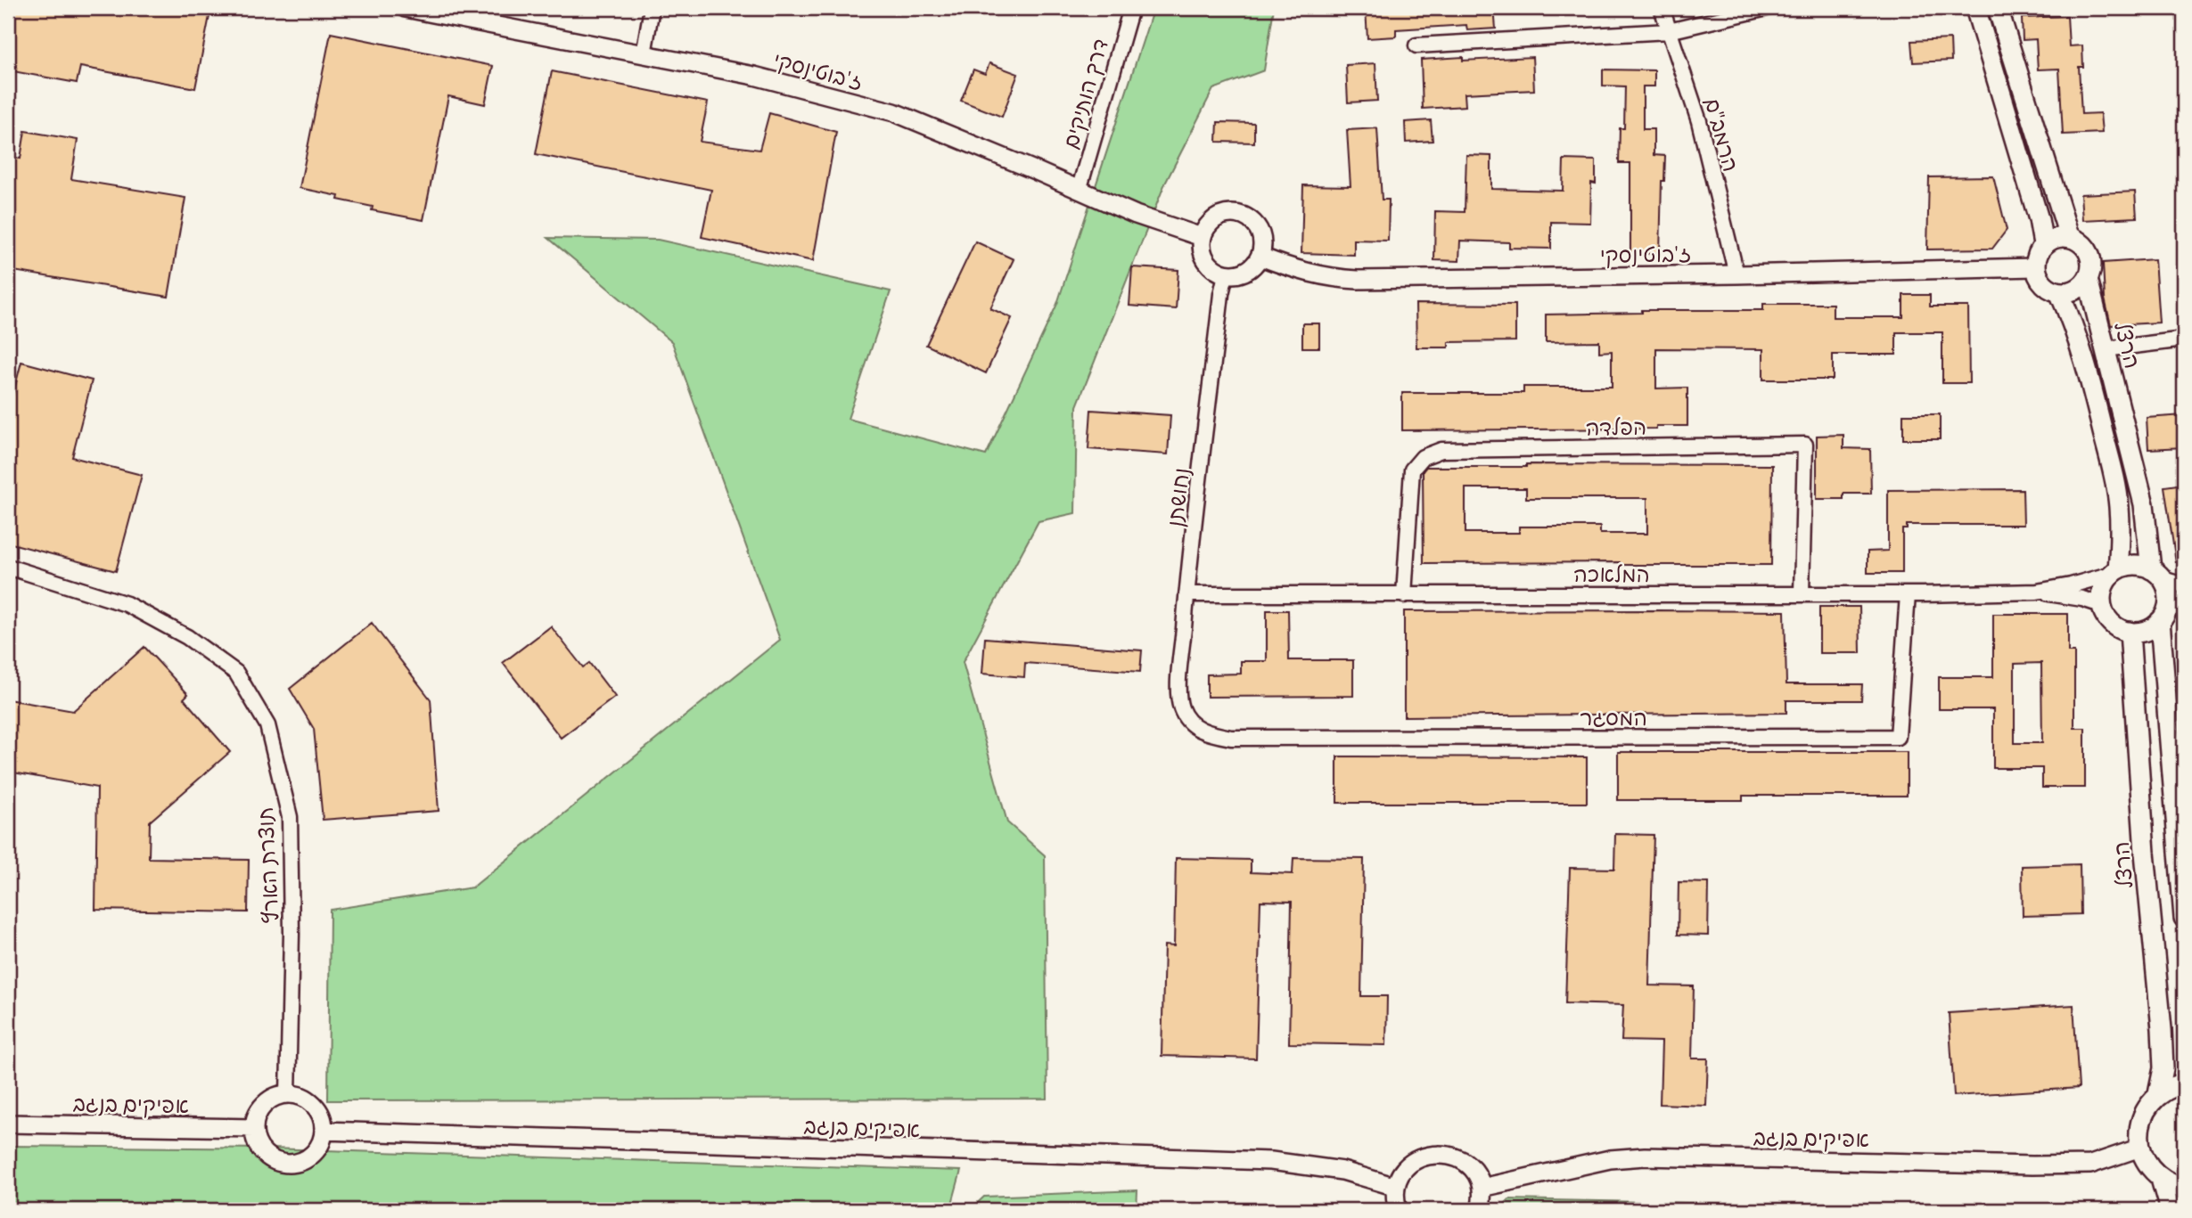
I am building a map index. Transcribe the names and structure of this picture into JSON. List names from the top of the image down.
{
  "streets": {
    "main road": ["הרצל"],
    "street": [
      "ז'בוטינסקי",
      "דרך הותיקים",
      "הרמב\"ם",
      "הפלדה",
      "נחושתן",
      "המלאכה",
      "המסגר",
      "תוצרת הארץ",
      "אפיקים בנגב"
    ]
  },
  "crossings": [
    ["ז'בוטינסקי", "דרך הותיקים"],
    ["ז'בוטינסקי", "הרמב\"ם"],
    ["ז'בוטינסקי", "הרצל"],
    ["ז'בוטינסקי", "נחושתן"],
    ["הרצל", "המלאכה"],
    ["הפלדה", "המלאכה"],
    ["נחושתן", "המלאכה"],
    ["נחושתן", "המסגר"],
    ["המלאכה", "המסגר"],
    ["תוצרת הארץ", "אפיקים בנגב"]
  ]
}
